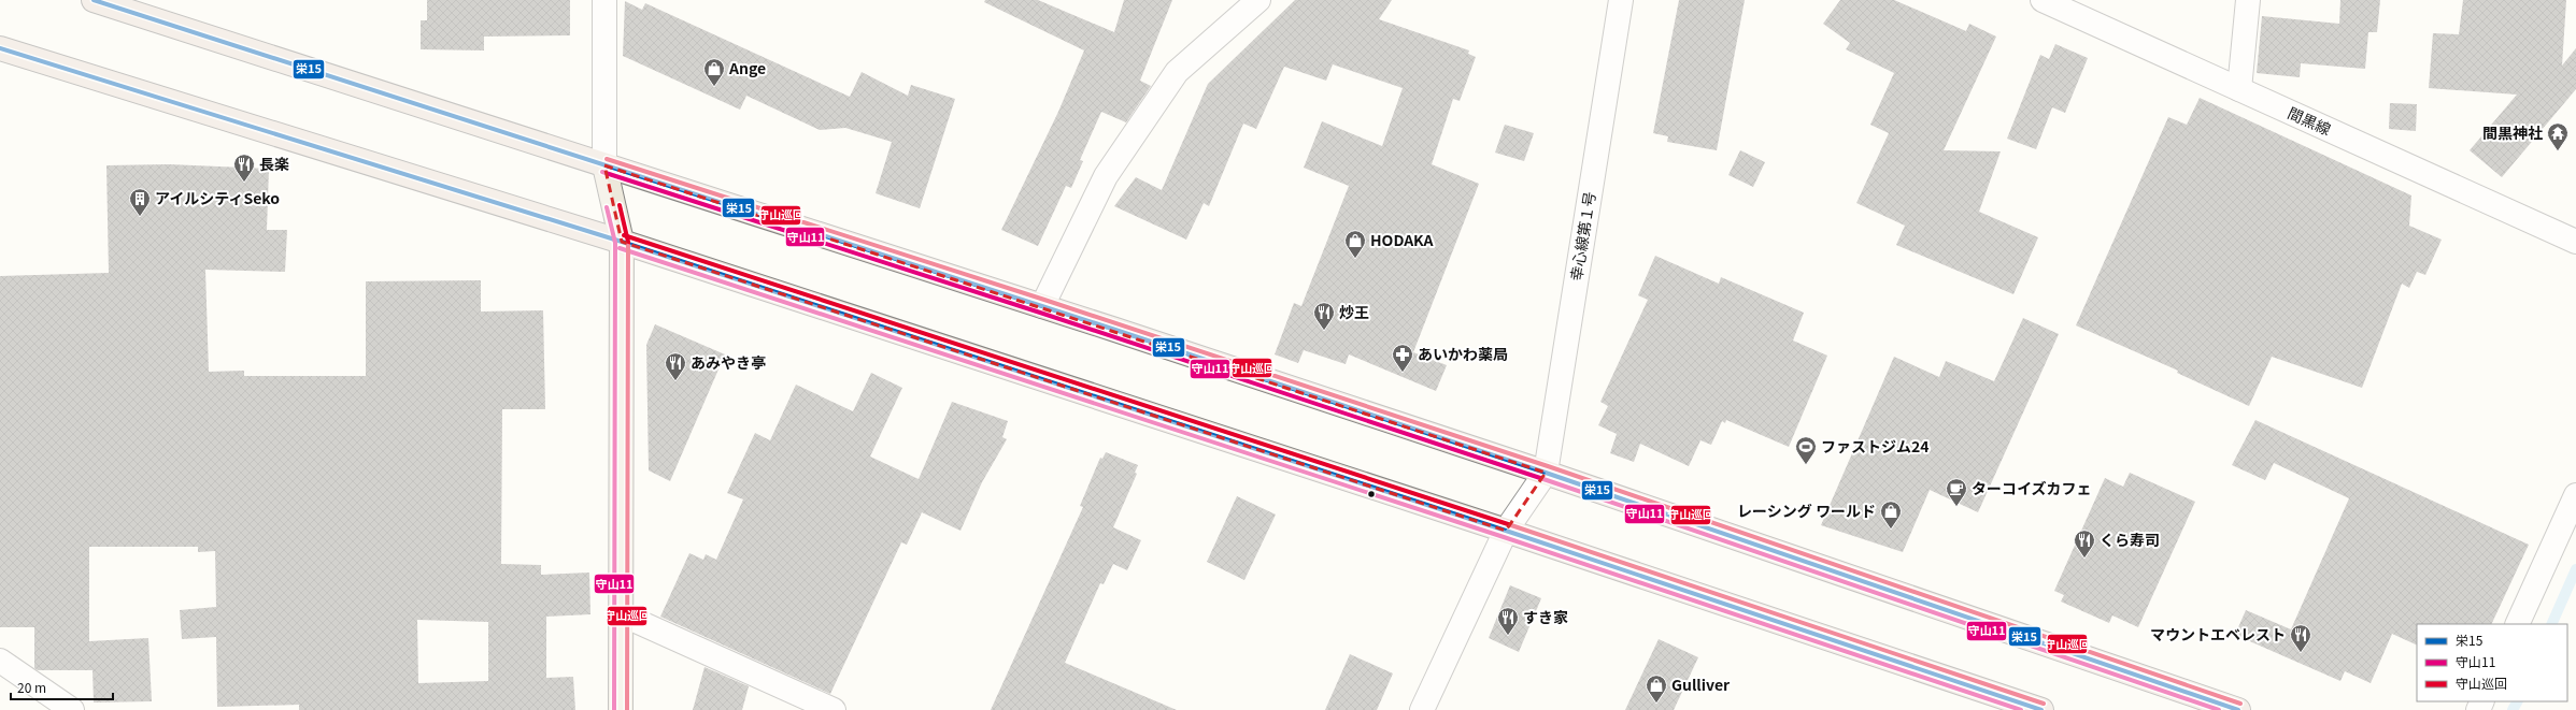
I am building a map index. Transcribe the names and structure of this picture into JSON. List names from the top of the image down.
{
  "streets": {
    "street": ["間黒線", "幸心線第１号"]
  },
  "places": {
    "shop": [
      "Ange",
      "HODAKA",
      "レーシング ワールド",
      "Gulliver"
    ],
    "temple": ["間黒神社"],
    "restaurant": [
      "長楽",
      "炒王",
      "あみやき亭",
      "くら寿司",
      "すき家",
      "マウントエベレスト"
    ],
    "building": ["アイルシティSeko"],
    "pharmacy": ["あいかわ薬局"],
    "sports": ["ファストジム24"],
    "cafe": ["ターコイズカフェ"]
  },
  "lines": ["transit line 栄15", "transit line 守山巡回", "transit line 守山11"],
  "legend": ["栄15", "守山11", "守山巡回"],
  "scale_bar": "20 m"
}
